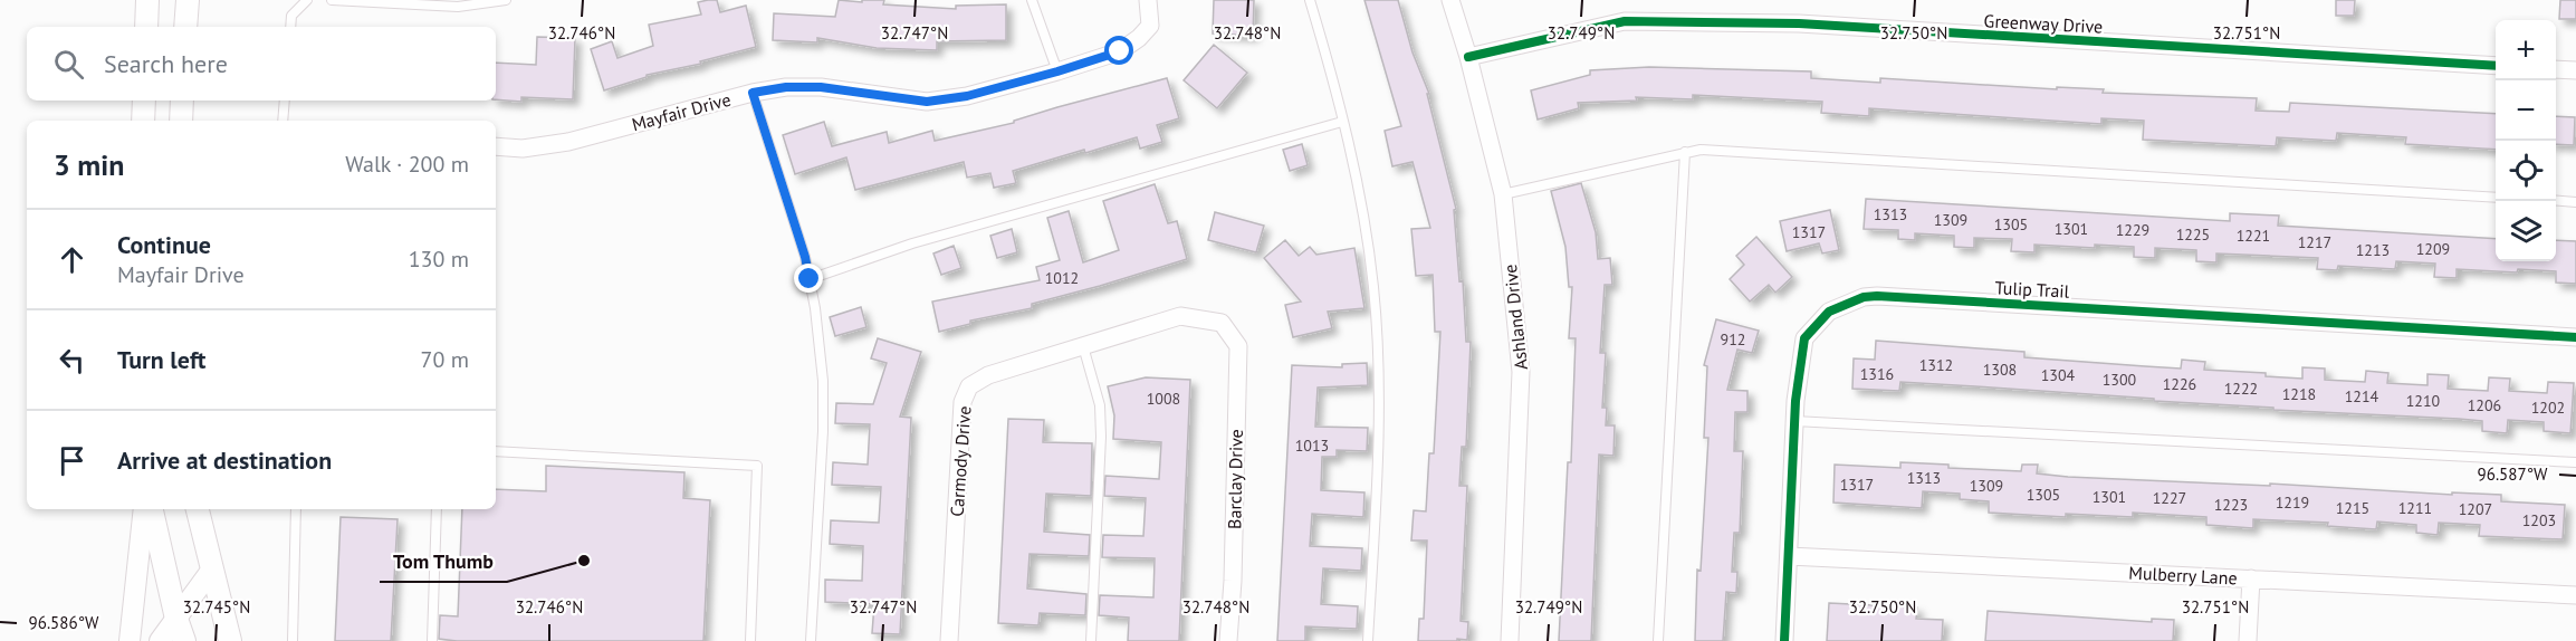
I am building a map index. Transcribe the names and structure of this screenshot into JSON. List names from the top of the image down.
{
  "streets": {
    "street": [
      "Greenway Drive",
      "Mayfair Drive",
      "Tulip Trail",
      "Ashland Drive",
      "Carmody Drive",
      "Barclay Drive",
      "Mulberry Lane"
    ]
  },
  "crossings": [
    ["Greenway Drive", "Ashland Drive"],
    ["Tulip Trail", "Mulberry Lane"],
    ["Carmody Drive", "Barclay Drive"]
  ],
  "places": ["Tom Thumb"],
  "house_numbers": [
    "1313",
    "1309",
    "1305",
    "1301",
    "1229",
    "1317",
    "1225",
    "1221",
    "1217",
    "1209",
    "1213",
    "1012",
    "912",
    "1312",
    "1308",
    "1316",
    "1304",
    "1300",
    "1226",
    "1222",
    "1218",
    "1214",
    "1008",
    "1210",
    "1206",
    "1202",
    "1013",
    "1313",
    "1317",
    "1309",
    "1305",
    "1301",
    "1227",
    "1219",
    "1223",
    "1215",
    "1211",
    "1207",
    "1203"
  ],
  "page": {
    "map_buttons": ["+", "−"],
    "search": "Search here",
    "heading": ["3 min", "Walk · 200 m"],
    "list": [
      ["Continue", "Mayfair Drive", "130 m"],
      ["Turn left", "70 m"],
      "Arrive at destination"
    ]
  },
  "coordinates": [
    "32.746°N",
    "32.747°N",
    "32.748°N",
    "32.749°N",
    "32.750°N",
    "32.751°N",
    "96.587°W",
    "32.745°N",
    "96.586°W"
  ]
}
